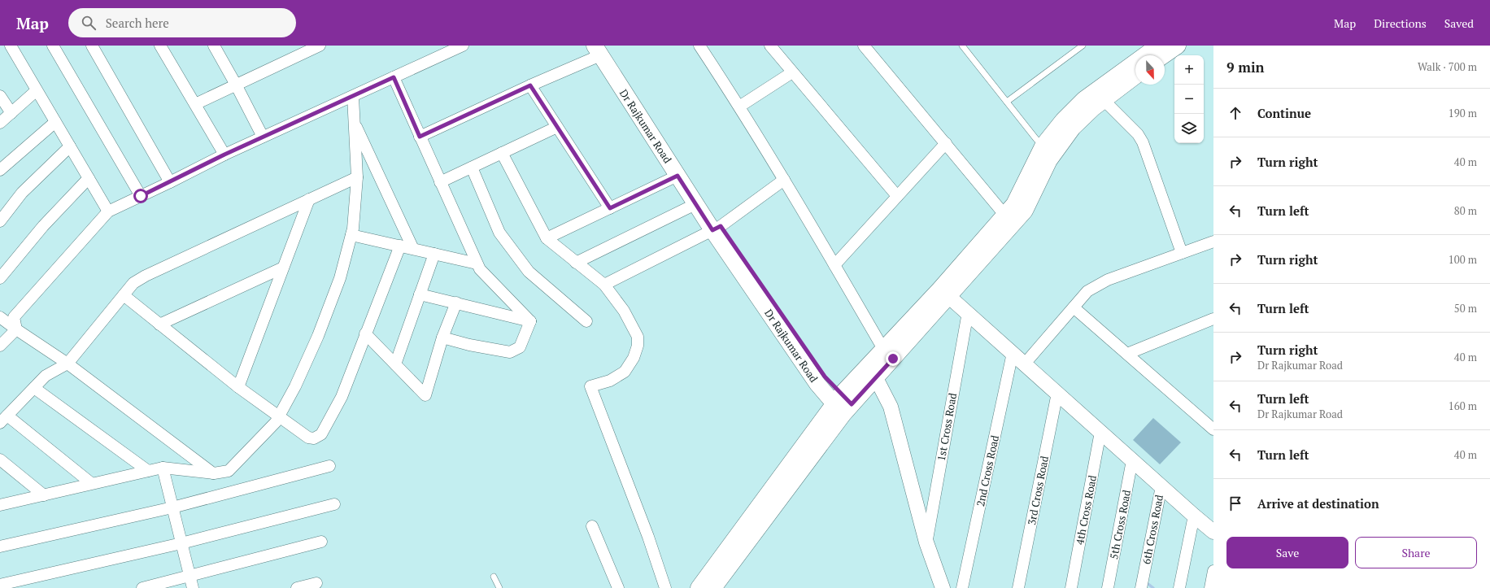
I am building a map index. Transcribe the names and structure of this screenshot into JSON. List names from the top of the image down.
{
  "streets": {
    "main road": ["Dr Rajkumar Road"],
    "street": [
      "1st Cross Road",
      "2nd Cross Road",
      "3rd Cross Road",
      "4th Cross Road",
      "5th Cross Road",
      "6th Cross Road"
    ]
  },
  "north": "bottom",
  "page": {
    "header": "Map",
    "search": "Search here",
    "nav": ["Map", "Directions", "Saved"],
    "heading": ["9 min", "Walk · 700 m"],
    "map_buttons": ["+", "−"],
    "list": [
      ["Continue", "190 m"],
      ["Turn right", "40 m"],
      ["Turn left", "80 m"],
      ["Turn right", "100 m"],
      ["Turn left", "50 m"],
      ["Turn right", "Dr Rajkumar Road", "40 m"],
      ["Turn left", "Dr Rajkumar Road", "160 m"],
      ["Turn left", "40 m"],
      "Arrive at destination"
    ],
    "buttons": ["Save", "Share"]
  }
}
